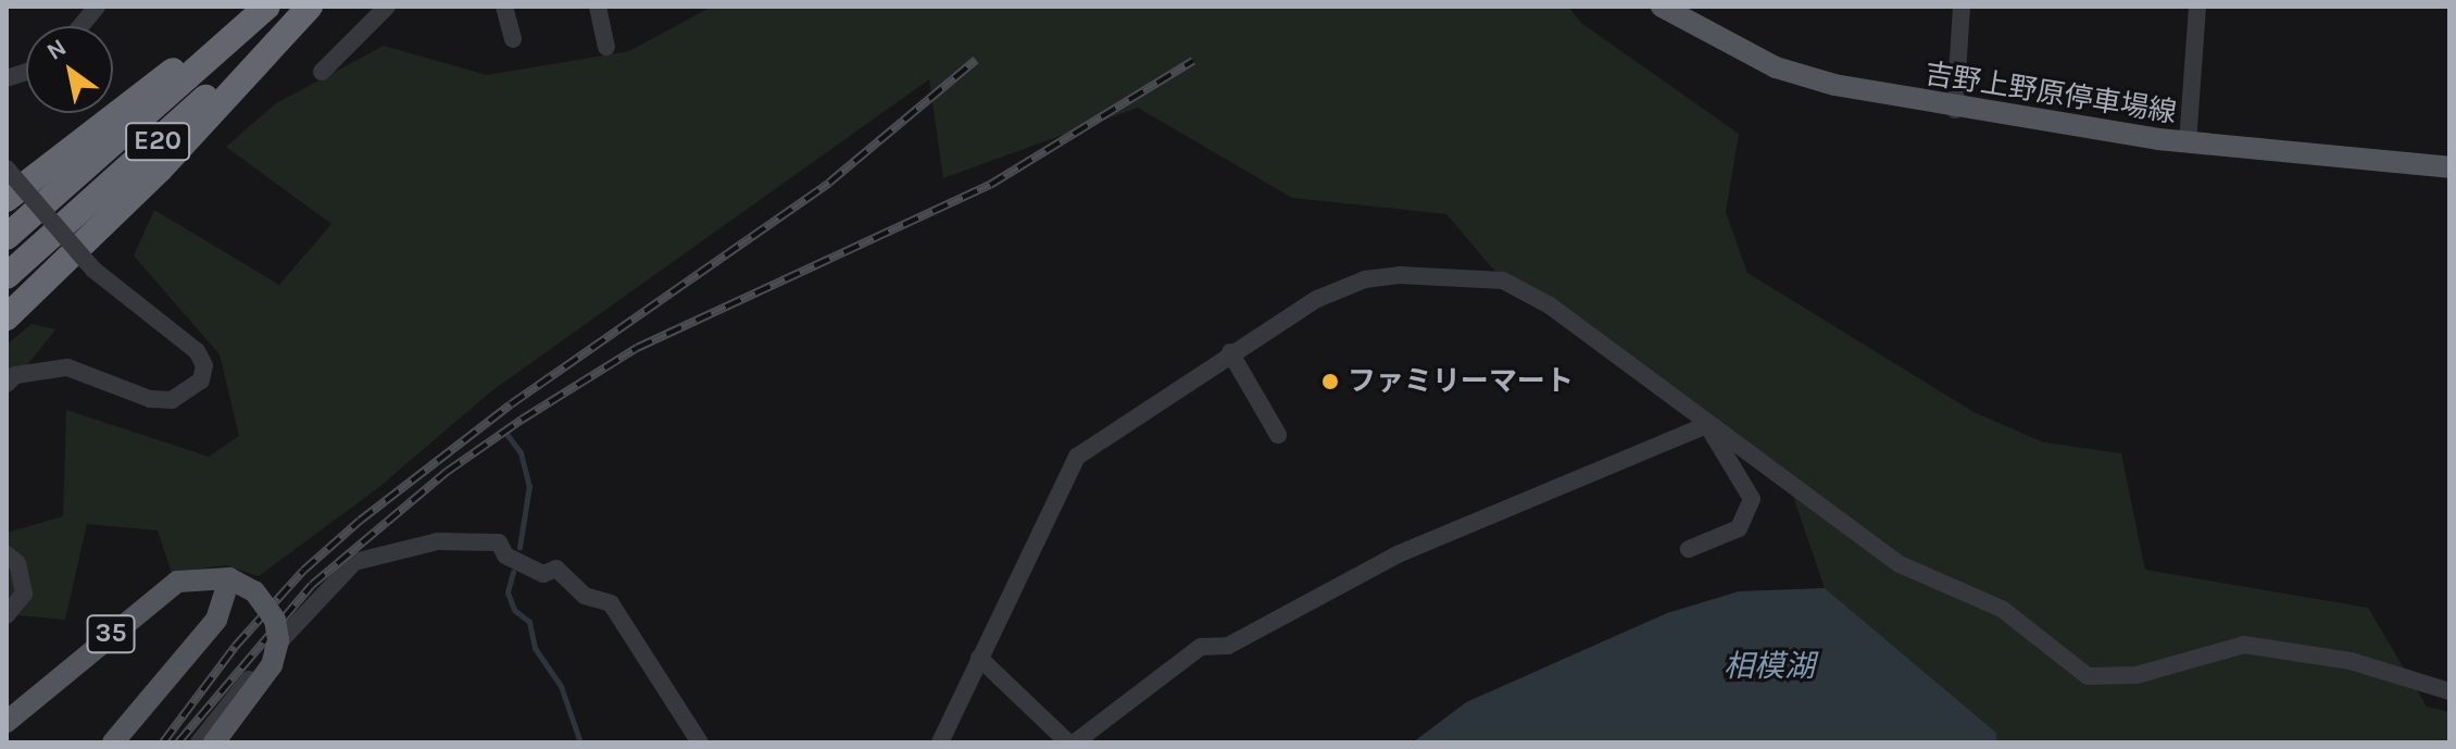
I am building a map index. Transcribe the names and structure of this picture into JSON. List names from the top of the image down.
{
  "streets": {
    "highway": ["E20"],
    "main road": ["吉野上野原停車場線", "35"]
  },
  "water": ["相模湖"],
  "places": ["ファミリーマート"],
  "north": "top left"
}
